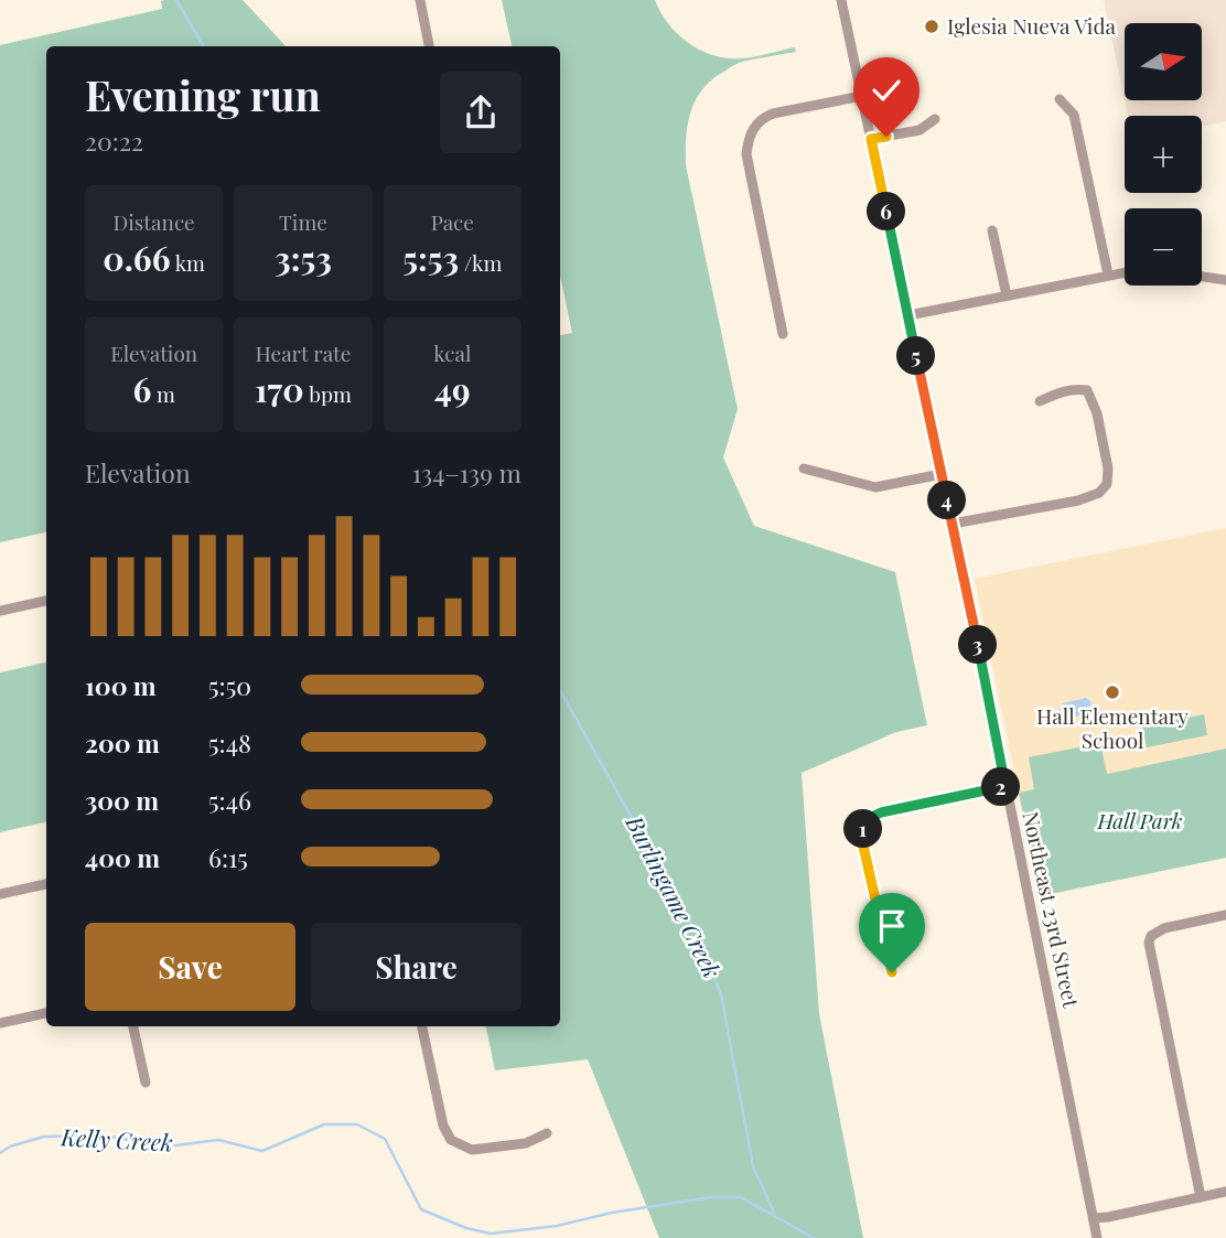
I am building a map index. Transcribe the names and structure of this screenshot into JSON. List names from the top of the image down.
{
  "streets": {
    "street": ["Northeast 23rd Street"]
  },
  "water": ["Burlingame Creek", "Kelly Creek"],
  "parks": ["Hall Park"],
  "places": ["Iglesia Nueva Vida", "Hall Elementary School"],
  "north": "right",
  "page": {
    "map_buttons": ["+", "−"],
    "heading": ["Evening run", "20:22"],
    "stats": [
      ["Distance", "0.66 km"],
      ["Time", "3:53"],
      ["Pace", "5:53 /km"],
      ["Elevation", "6 m"],
      ["Heart rate", "170 bpm"],
      ["kcal", "49"]
    ],
    "pins": [
      "6",
      "5",
      "4",
      "3",
      "2",
      "1"
    ],
    "chart": ["Elevation", "134–139 m"],
    "list": [
      {
        "name": "100 m",
        "note": "5:50"
      },
      {
        "name": "200 m",
        "note": "5:48"
      },
      {
        "name": "300 m",
        "note": "5:46"
      },
      {
        "name": "400 m",
        "note": "6:15"
      }
    ],
    "buttons": ["Save", "Share"]
  }
}
